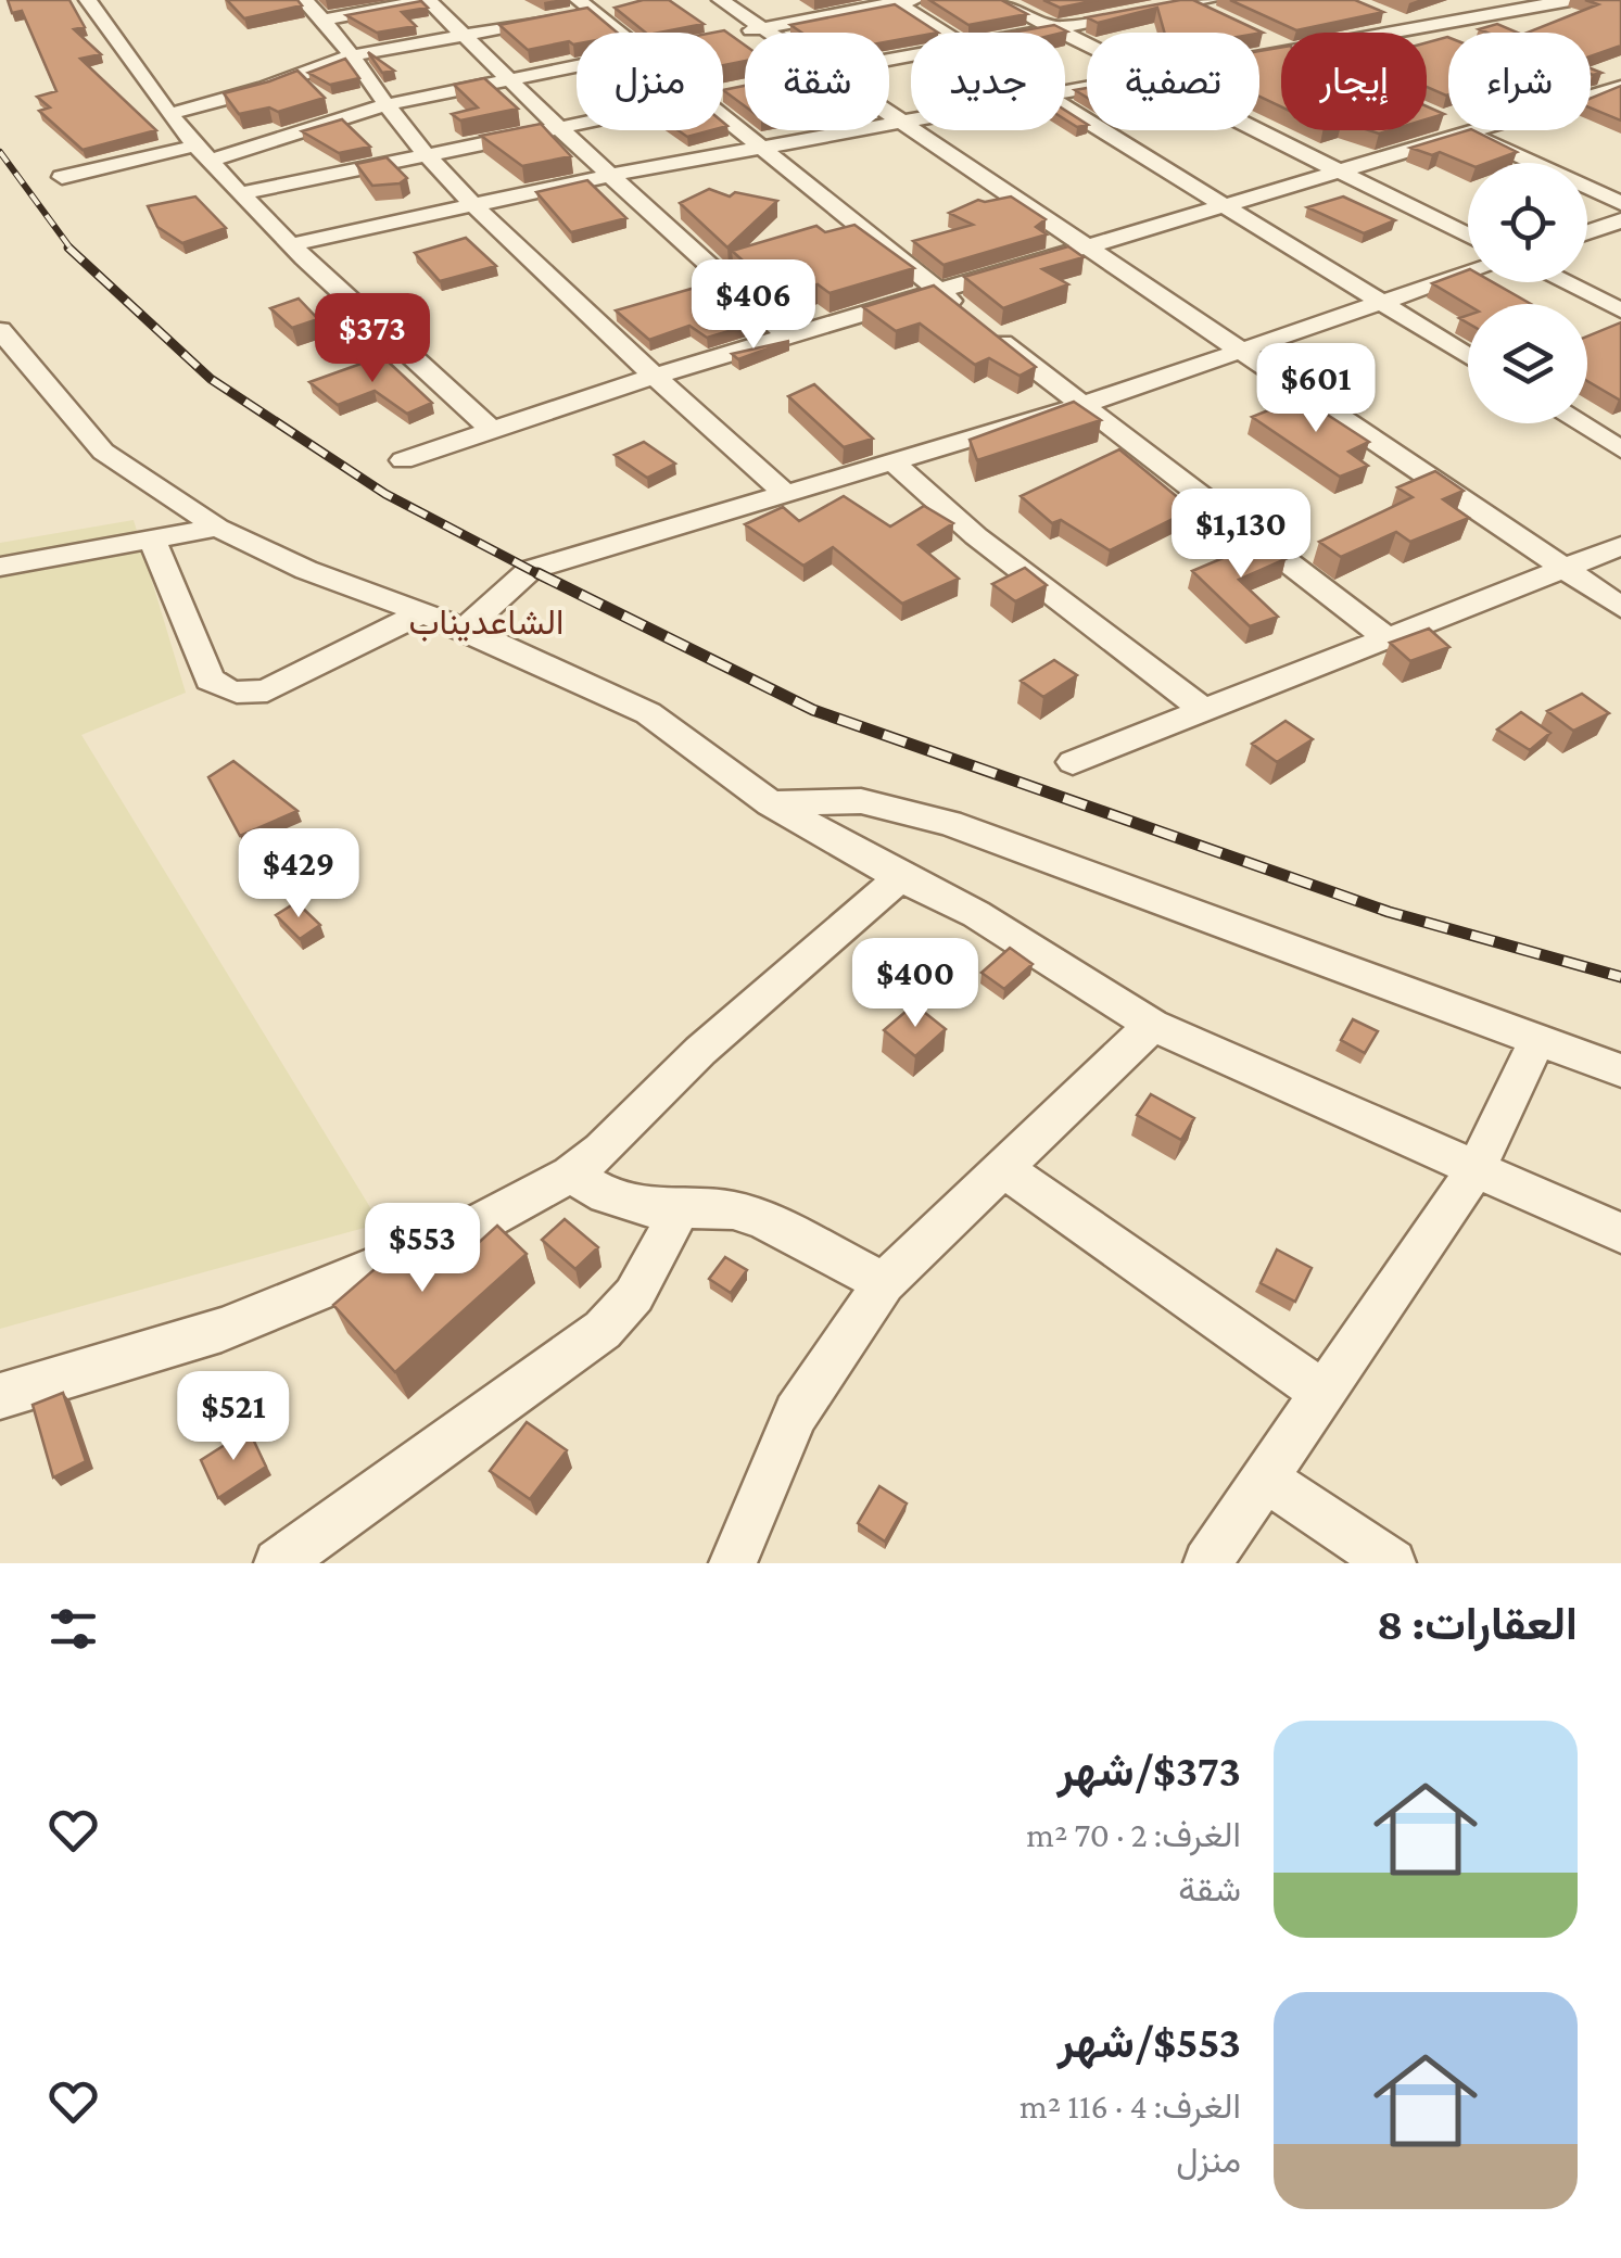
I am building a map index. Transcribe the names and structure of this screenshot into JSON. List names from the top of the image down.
{
  "districts": ["الشاعديناب"],
  "page": {
    "chip": [
      "شراء",
      "إيجار",
      "تصفية",
      "جديد",
      "شقة",
      "منزل"
    ],
    "price": [
      "$406",
      "$373",
      "$601",
      "$1,130",
      "$429",
      "$400",
      "$553",
      "$521"
    ],
    "heading": "العقارات: 8",
    "list": [
      {
        "name": "$373/شهر",
        "note": "الغرف: 2 · 70 m² · شقة"
      },
      {
        "name": "$553/شهر",
        "note": "الغرف: 4 · 116 m² · منزل"
      }
    ]
  }
}
